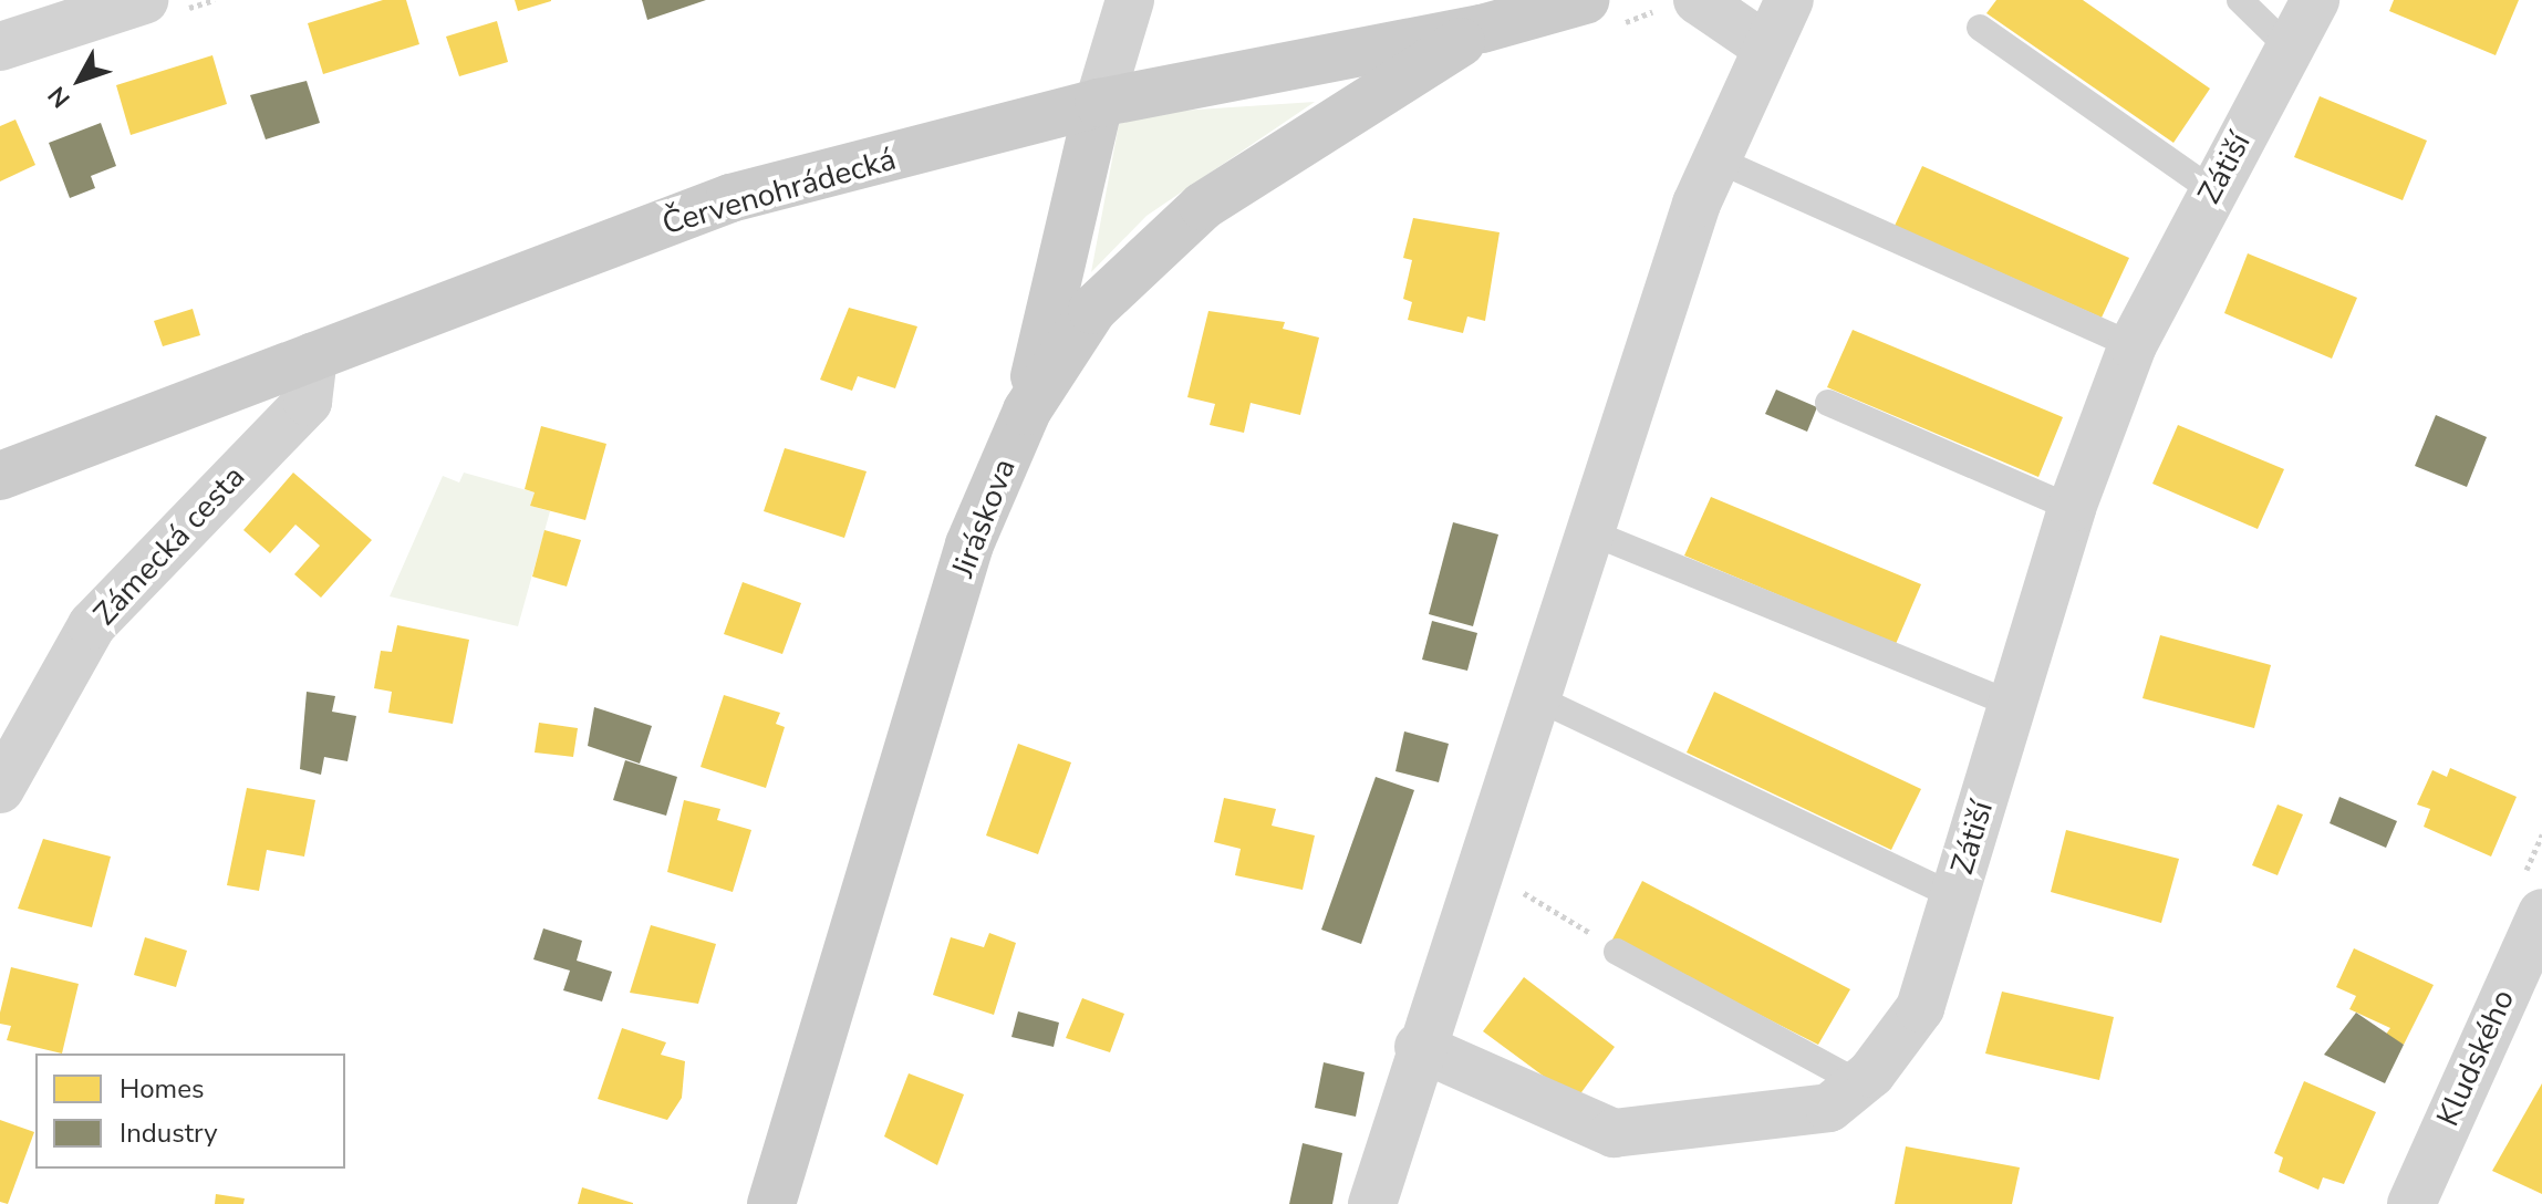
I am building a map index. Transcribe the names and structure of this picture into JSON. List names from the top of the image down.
{
  "streets": {
    "street": [
      "Zátiší",
      "Červenohrádecká",
      "Jiráskova",
      "Zámecká cesta",
      "Kludského"
    ]
  },
  "crossings": [
    ["Červenohrádecká", "Jiráskova"],
    ["Červenohrádecká", "Zámecká cesta"]
  ],
  "legend": ["Homes", "Industry"],
  "north": "bottom left"
}
